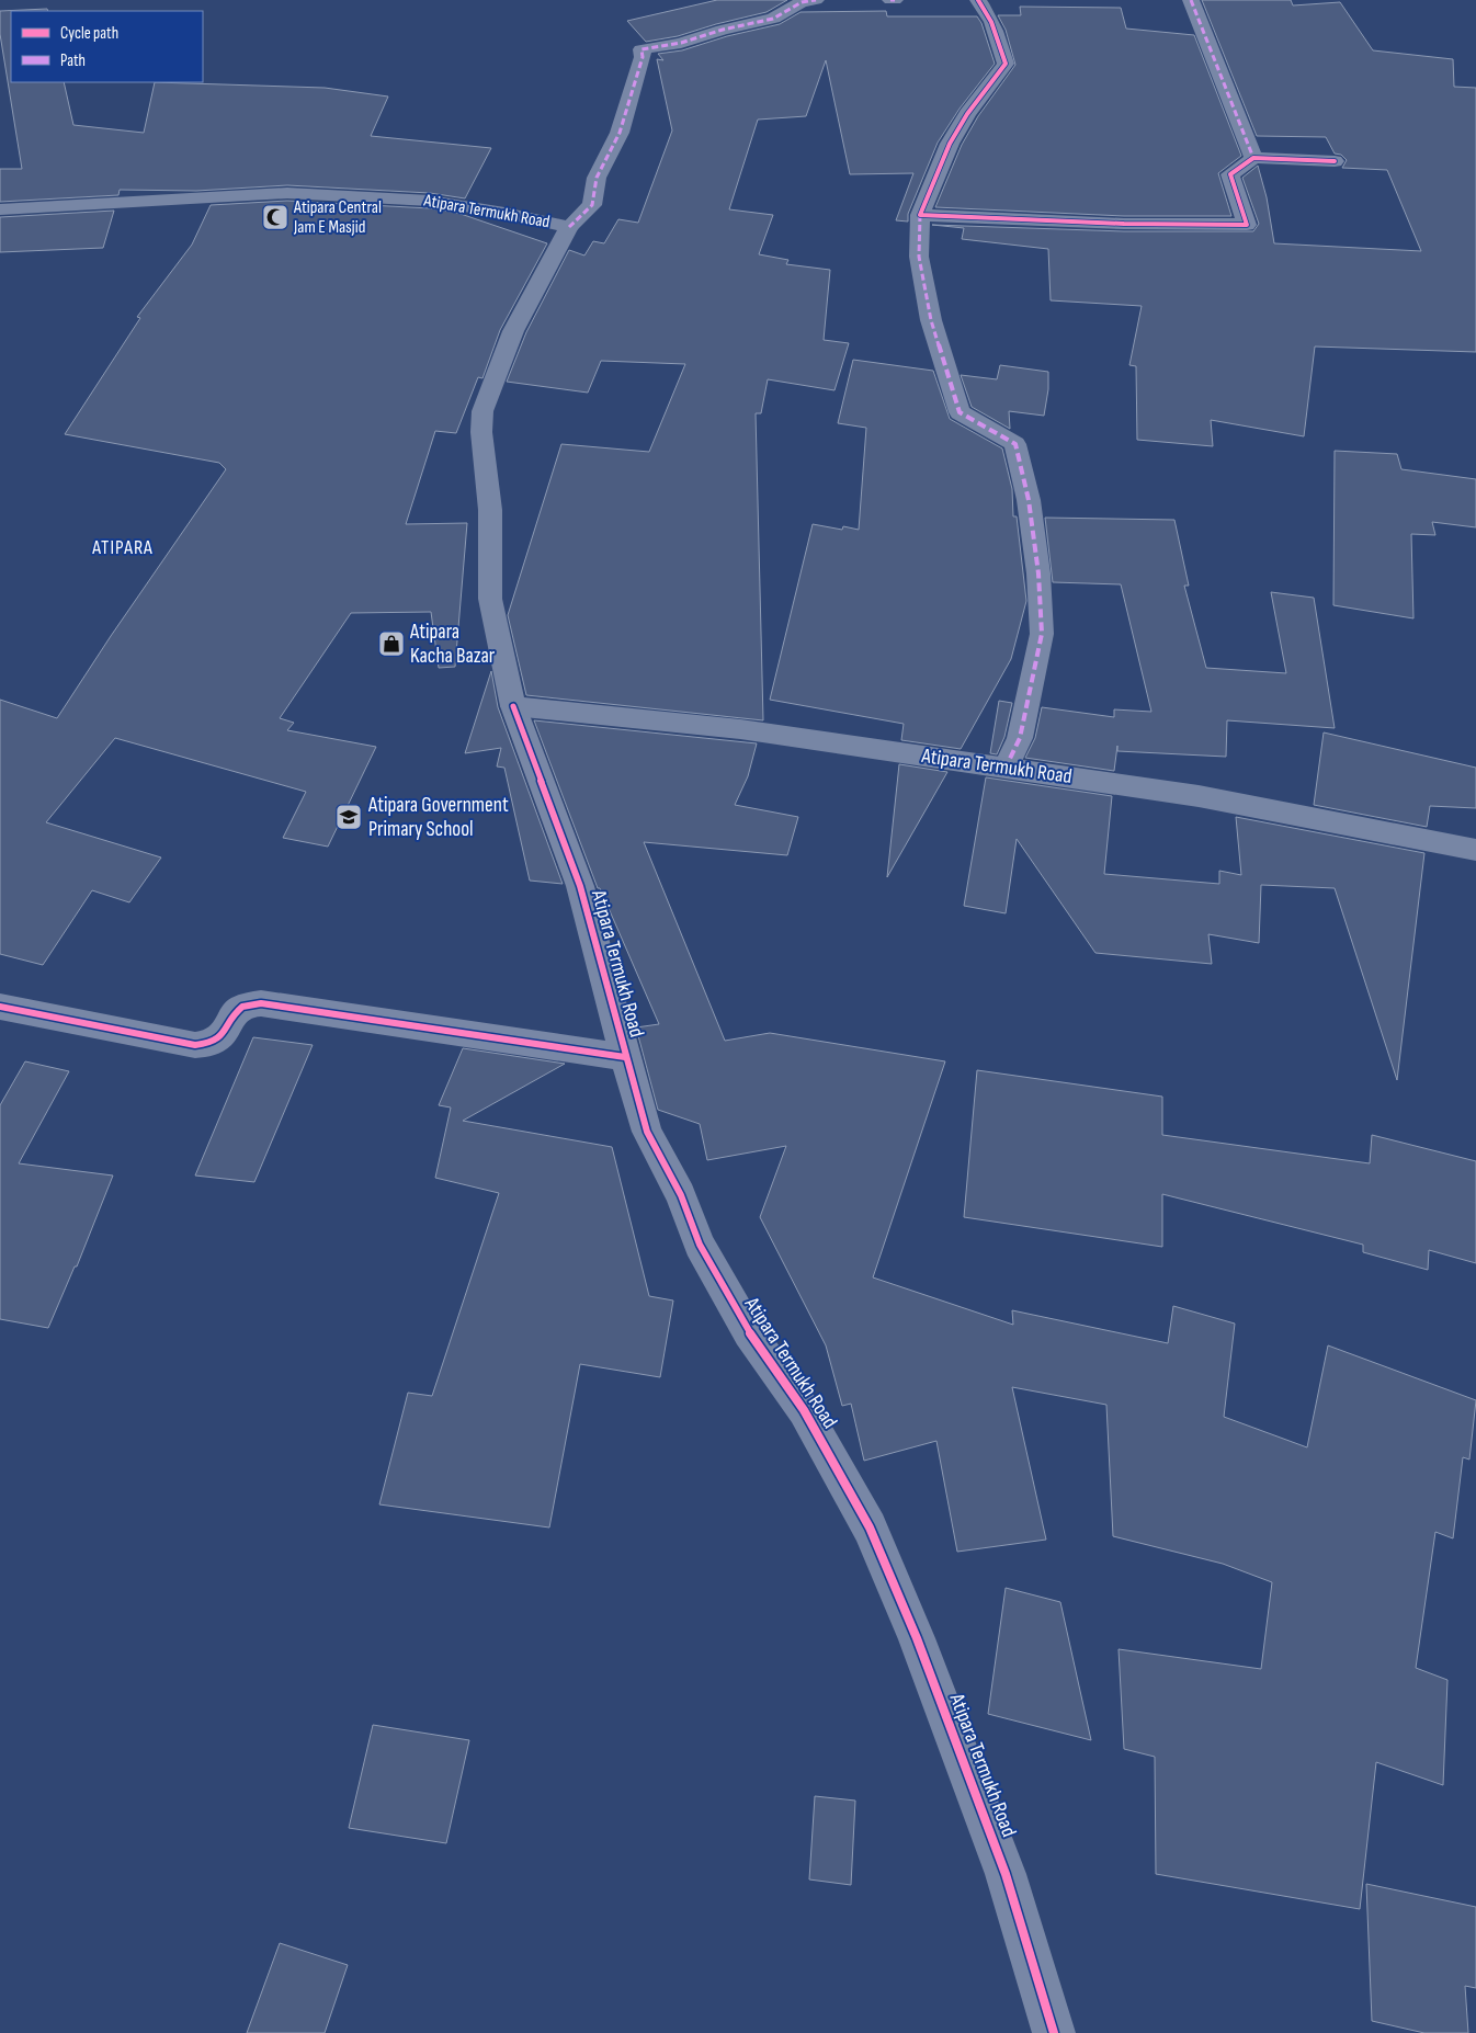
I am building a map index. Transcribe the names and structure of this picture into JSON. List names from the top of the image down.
{
  "streets": {
    "main road": ["Atipara Termukh Road"]
  },
  "districts": ["ATIPARA"],
  "places": {
    "mosque": ["Atipara Central Jam E Masjid"],
    "shop": ["Atipara Kacha Bazar"],
    "school or university": ["Atipara Government Primary School"]
  },
  "legend": ["Cycle path", "Path"]
}
